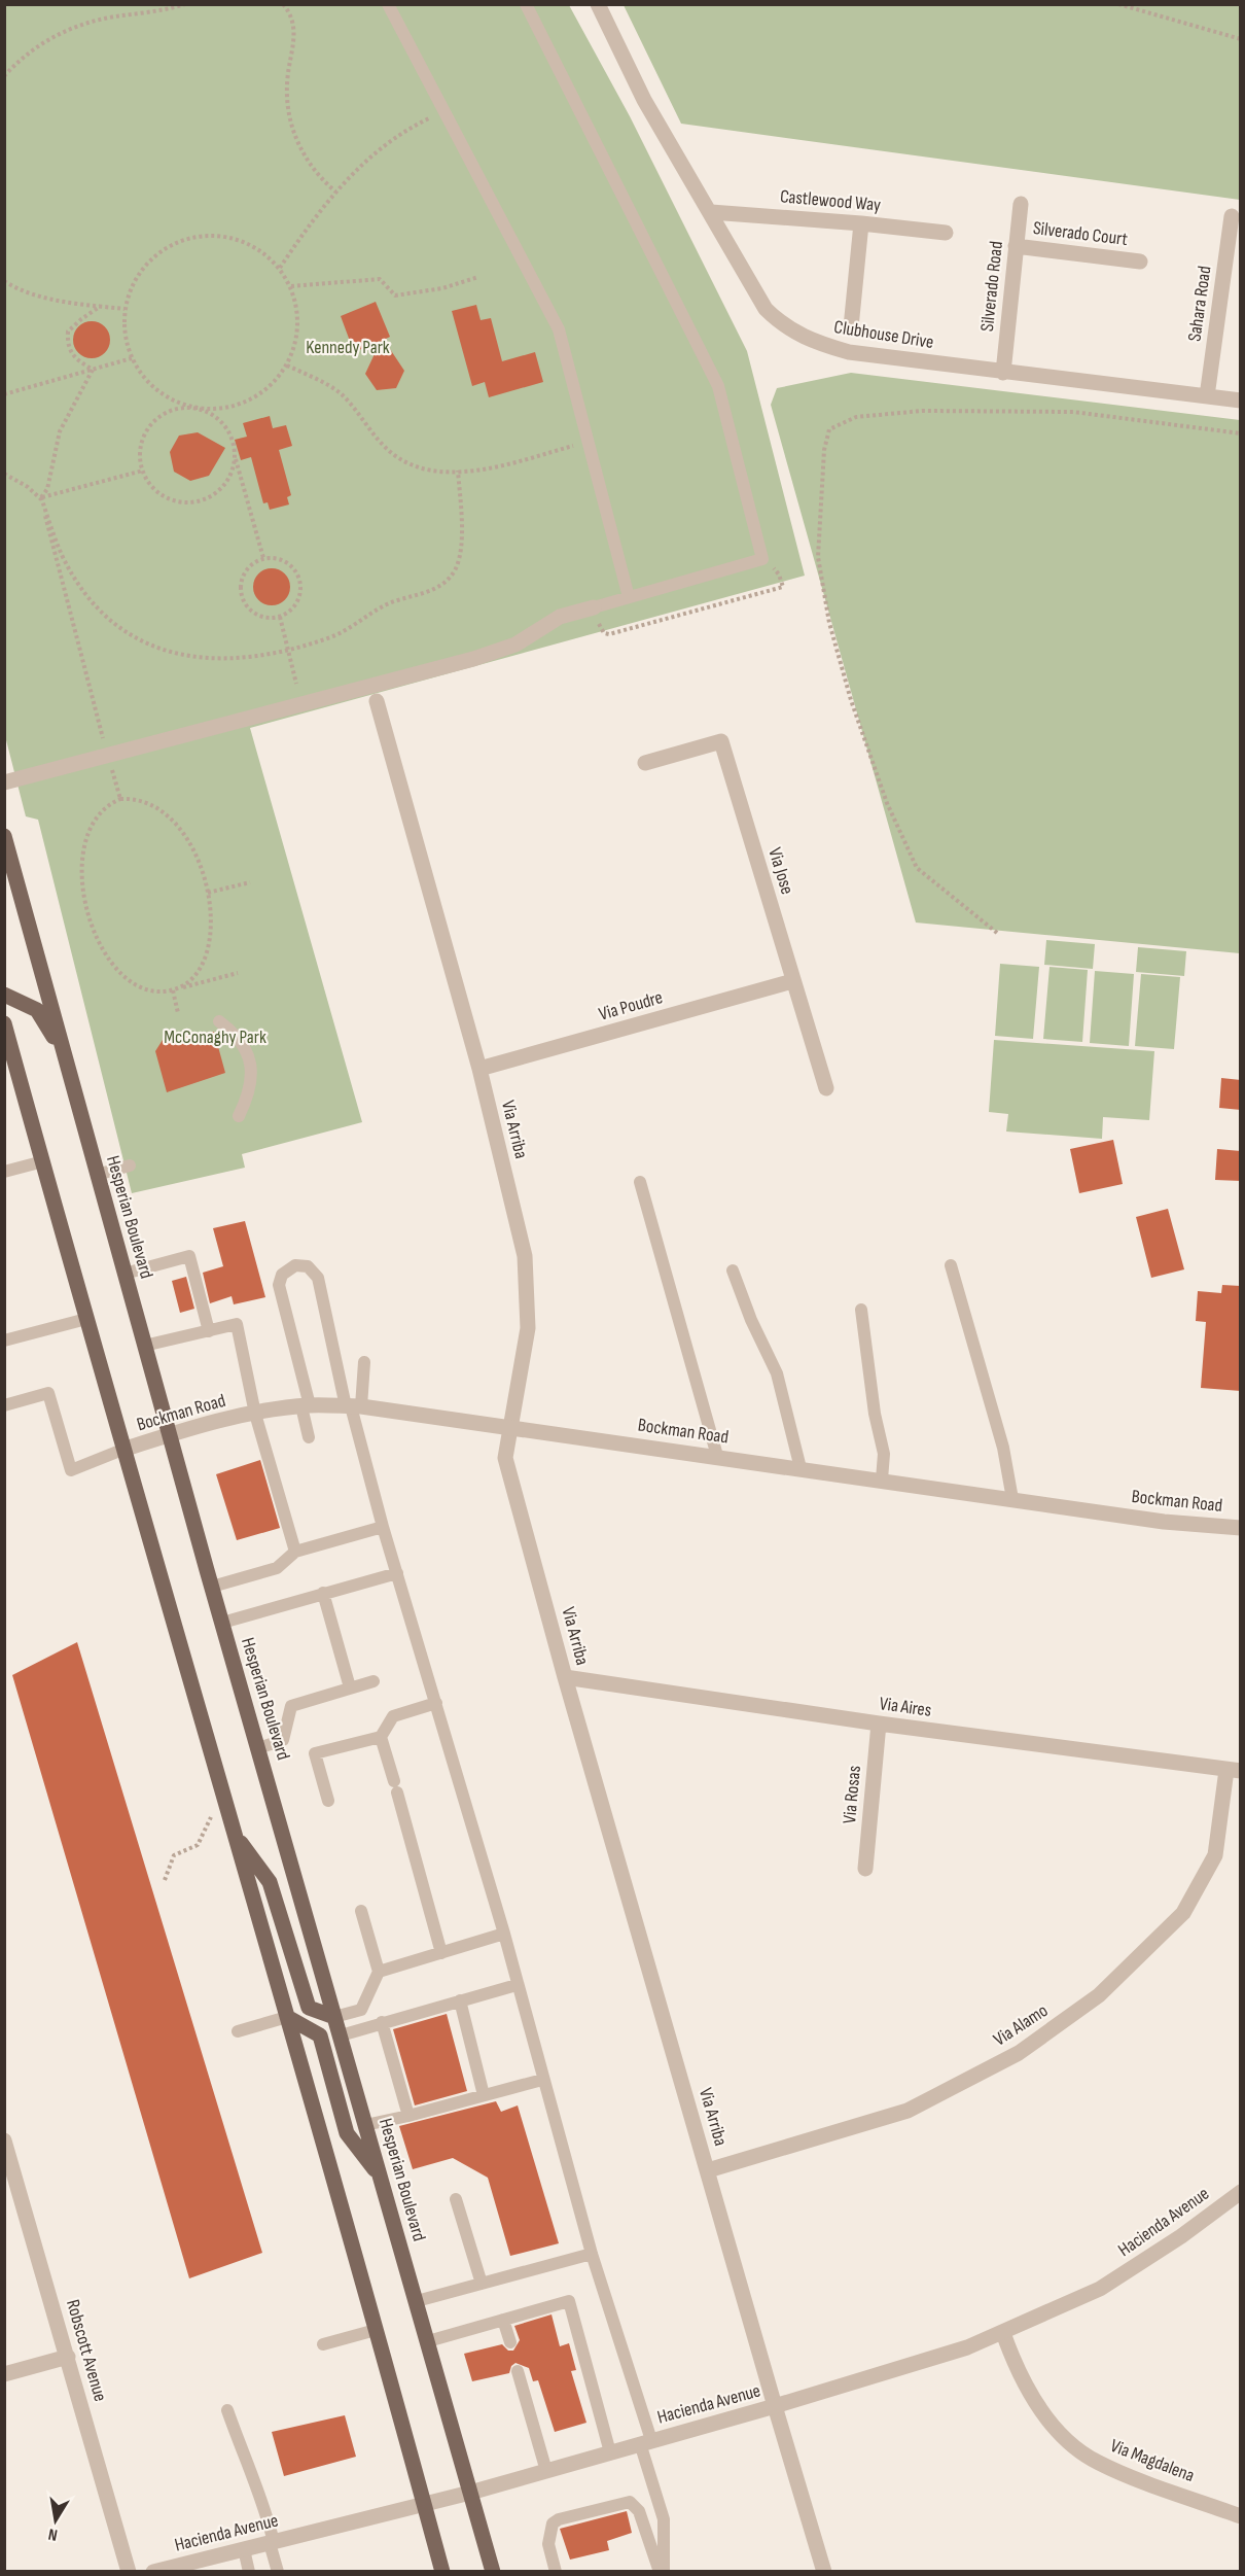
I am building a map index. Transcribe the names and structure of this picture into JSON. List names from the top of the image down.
{
  "streets": {
    "main road": ["Hesperian Boulevard"],
    "street": [
      "Castlewood Way",
      "Silverado Court",
      "Silverado Road",
      "Sahara Road",
      "Clubhouse Drive",
      "Via Jose",
      "Via Poudre",
      "Via Arriba",
      "Bockman Road",
      "Via Aires",
      "Via Rosas",
      "Via Alamo",
      "Hacienda Avenue",
      "Robscott Avenue",
      "Via Magdalena"
    ]
  },
  "crossings": [
    ["Castlewood Way", "Clubhouse Drive"],
    ["Silverado Court", "Silverado Road"],
    ["Silverado Road", "Clubhouse Drive"],
    ["Sahara Road", "Clubhouse Drive"],
    ["Via Jose", "Via Poudre"],
    ["Via Poudre", "Via Arriba"],
    ["Via Arriba", "Bockman Road"],
    ["Via Arriba", "Via Aires"],
    ["Via Arriba", "Via Alamo"],
    ["Via Arriba", "Hacienda Avenue"],
    ["Hesperian Boulevard", "Bockman Road"],
    ["Hesperian Boulevard", "Hacienda Avenue"],
    ["Via Aires", "Via Rosas"],
    ["Via Aires", "Via Alamo"],
    ["Hacienda Avenue", "Via Magdalena"]
  ],
  "parks": ["Kennedy Park", "McConaghy Park"],
  "north": "bottom"
}
